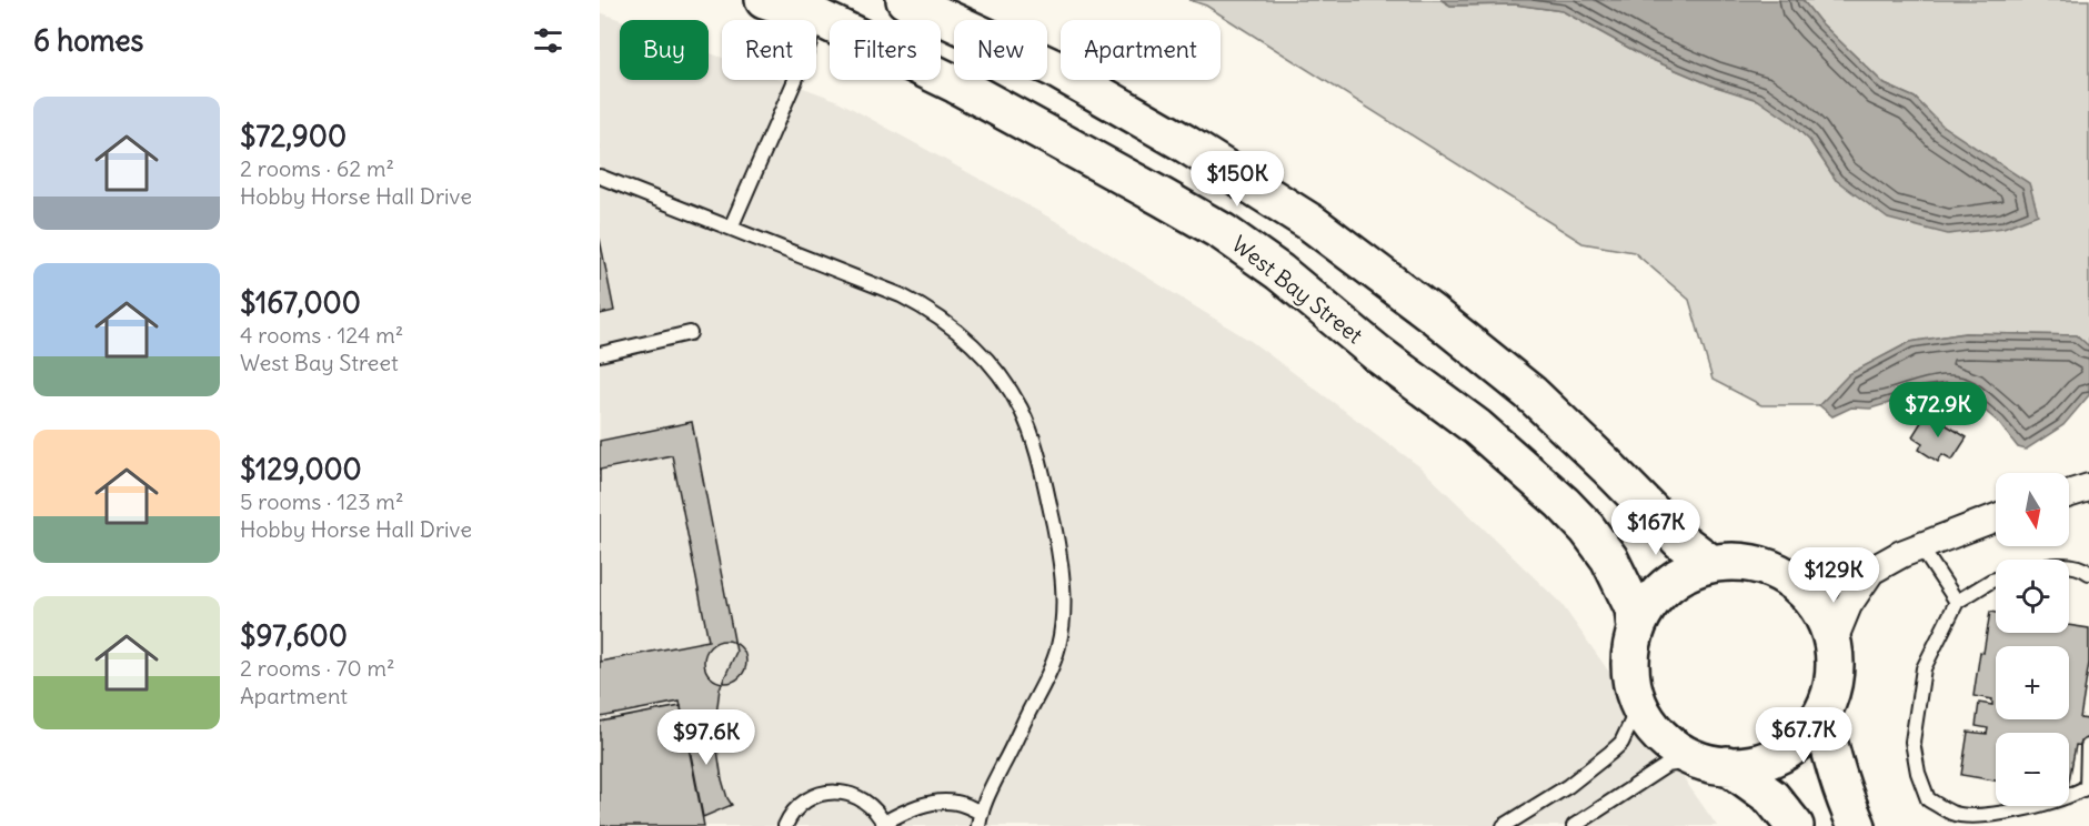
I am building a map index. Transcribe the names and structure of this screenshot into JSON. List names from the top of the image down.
{
  "streets": {
    "main road": ["West Bay Street"]
  },
  "north": "bottom",
  "page": {
    "heading": "6 homes",
    "chip": [
      "Buy",
      "Rent",
      "Filters",
      "New",
      "Apartment"
    ],
    "list": [
      {
        "name": "$72,900",
        "note": "2 rooms · 62 m² · Hobby Horse Hall Drive"
      },
      {
        "name": "$167,000",
        "note": "4 rooms · 124 m² · West Bay Street"
      },
      {
        "name": "$129,000",
        "note": "5 rooms · 123 m² · Hobby Horse Hall Drive"
      },
      {
        "name": "$97,600",
        "note": "2 rooms · 70 m² · Apartment"
      }
    ],
    "price": [
      "$150K",
      "$72.9K",
      "$167K",
      "$129K",
      "$67.7K",
      "$97.6K"
    ],
    "map_buttons": ["+", "−"]
  }
}
